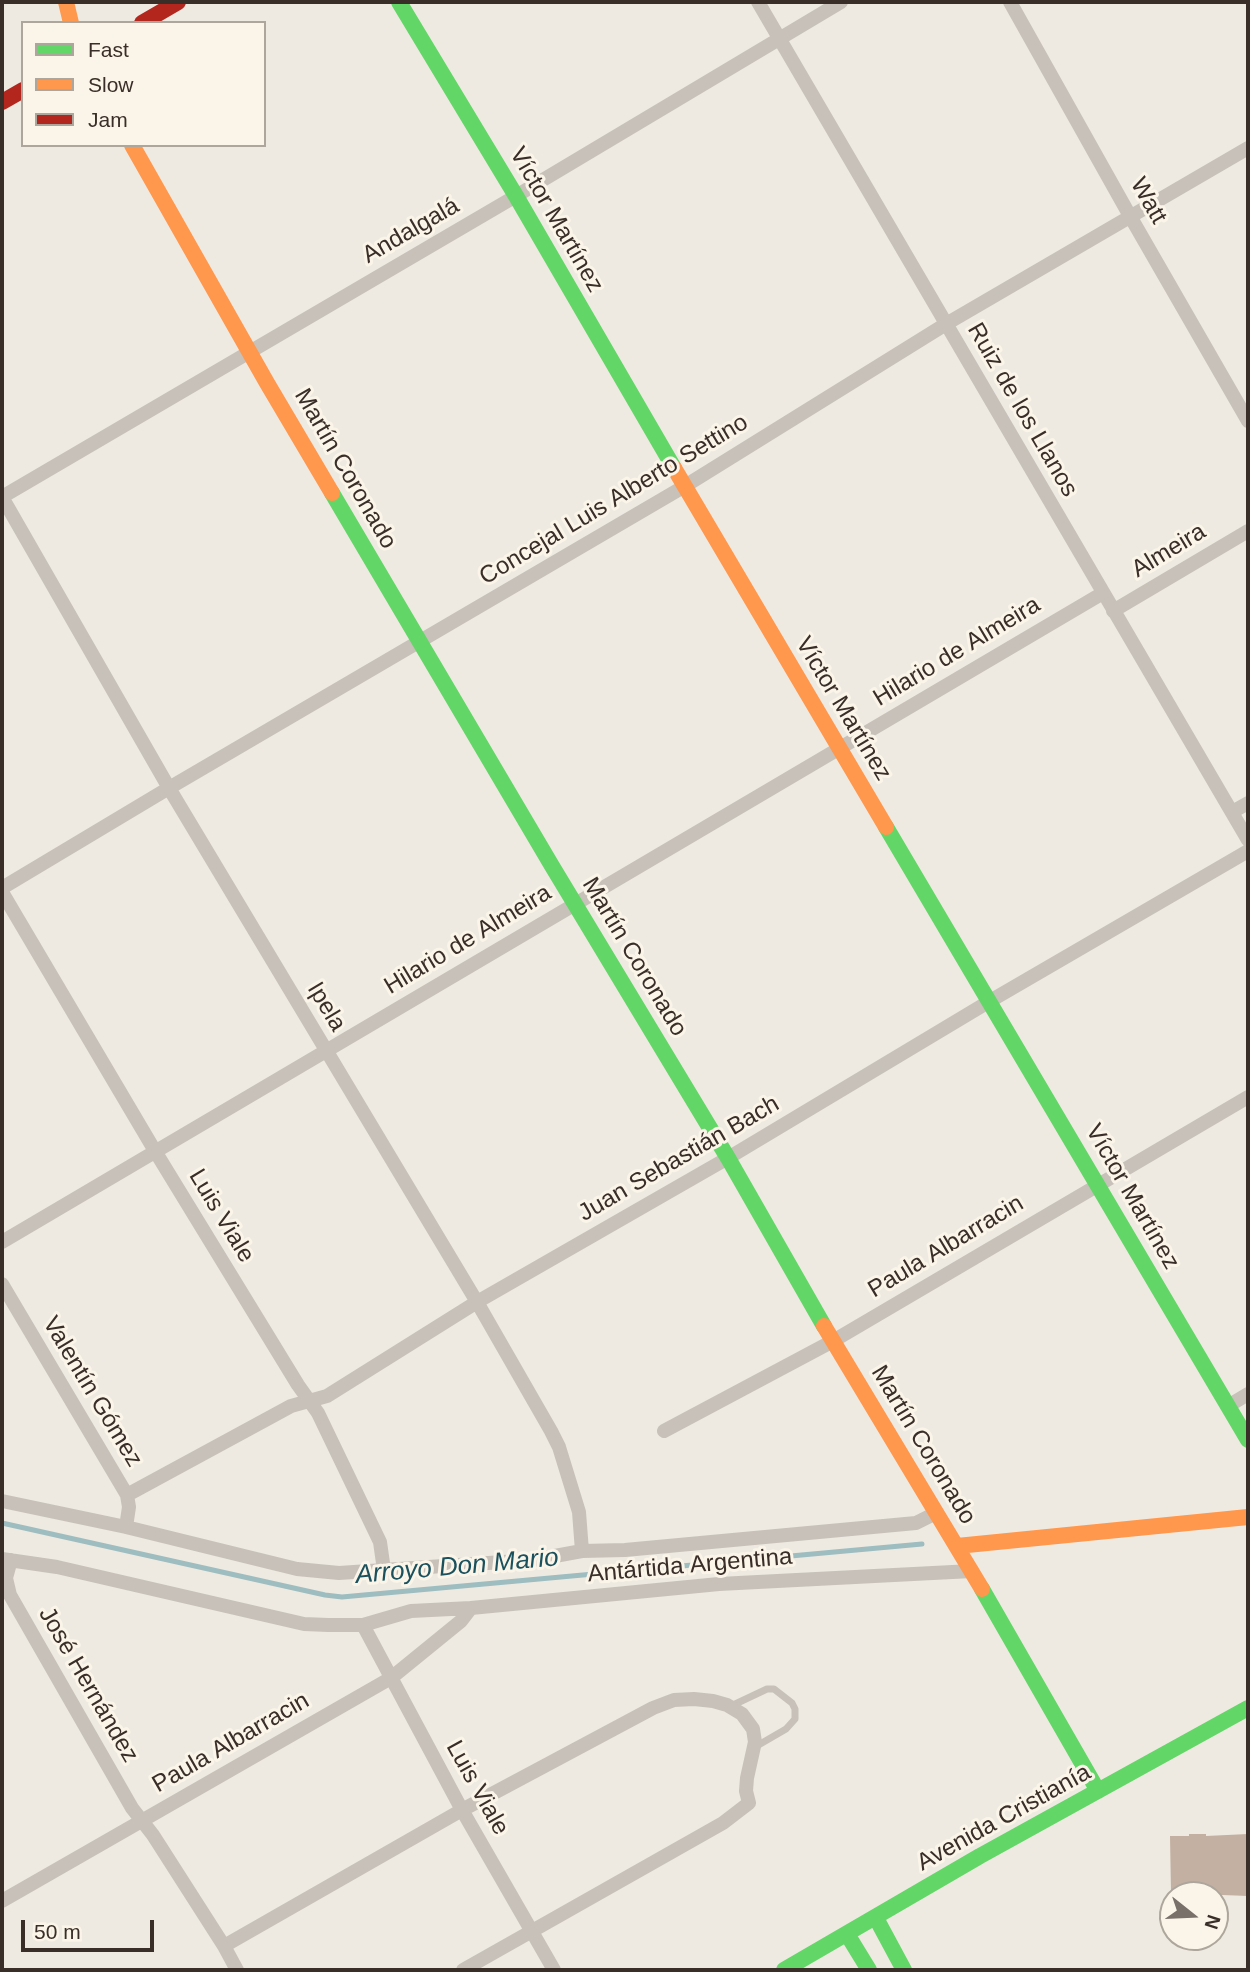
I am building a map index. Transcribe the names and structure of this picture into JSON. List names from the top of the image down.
{
  "streets": {
    "street": [
      "Watt",
      "Víctor Martínez",
      "Andalgalá",
      "Ruiz de los Llanos",
      "Martín Coronado",
      "Concejal Luis Alberto Settino",
      "Almeira",
      "Hilario de Almeira",
      "Ipela",
      "Juan Sebastián Bach",
      "Luis Viale",
      "Paula Albarracin",
      "Valentín Gómez",
      "Antártida Argentina",
      "José Hernández",
      "Avenida Cristianía"
    ]
  },
  "crossings": [
    ["Watt", "Concejal Luis Alberto Settino"],
    ["Víctor Martínez", "Andalgalá"],
    ["Víctor Martínez", "Concejal Luis Alberto Settino"],
    ["Víctor Martínez", "Hilario de Almeira"],
    ["Víctor Martínez", "Juan Sebastián Bach"],
    ["Víctor Martínez", "Paula Albarracin"],
    ["Andalgalá", "Ruiz de los Llanos"],
    ["Andalgalá", "Martín Coronado"],
    ["Andalgalá", "Ipela"],
    ["Ruiz de los Llanos", "Concejal Luis Alberto Settino"],
    ["Ruiz de los Llanos", "Almeira"],
    ["Ruiz de los Llanos", "Hilario de Almeira"],
    ["Martín Coronado", "Concejal Luis Alberto Settino"],
    ["Martín Coronado", "Hilario de Almeira"],
    ["Martín Coronado", "Juan Sebastián Bach"],
    ["Martín Coronado", "Paula Albarracin"],
    ["Martín Coronado", "Antártida Argentina"],
    ["Martín Coronado", "Avenida Cristianía"],
    ["Concejal Luis Alberto Settino", "Ipela"],
    ["Concejal Luis Alberto Settino", "Luis Viale"],
    ["Hilario de Almeira", "Ipela"],
    ["Hilario de Almeira", "Luis Viale"],
    ["Ipela", "Juan Sebastián Bach"],
    ["Ipela", "Antártida Argentina"],
    ["Juan Sebastián Bach", "Luis Viale"],
    ["Juan Sebastián Bach", "Valentín Gómez"],
    ["Luis Viale", "Paula Albarracin"],
    ["Luis Viale", "Antártida Argentina"],
    ["Paula Albarracin", "Antártida Argentina"],
    ["Paula Albarracin", "José Hernández"],
    ["Valentín Gómez", "Antártida Argentina"],
    ["Antártida Argentina", "José Hernández"]
  ],
  "water": ["Arroyo Don Mario"],
  "legend": ["Fast", "Slow", "Jam"],
  "scale_bar": "50 m",
  "north": "right"
}
